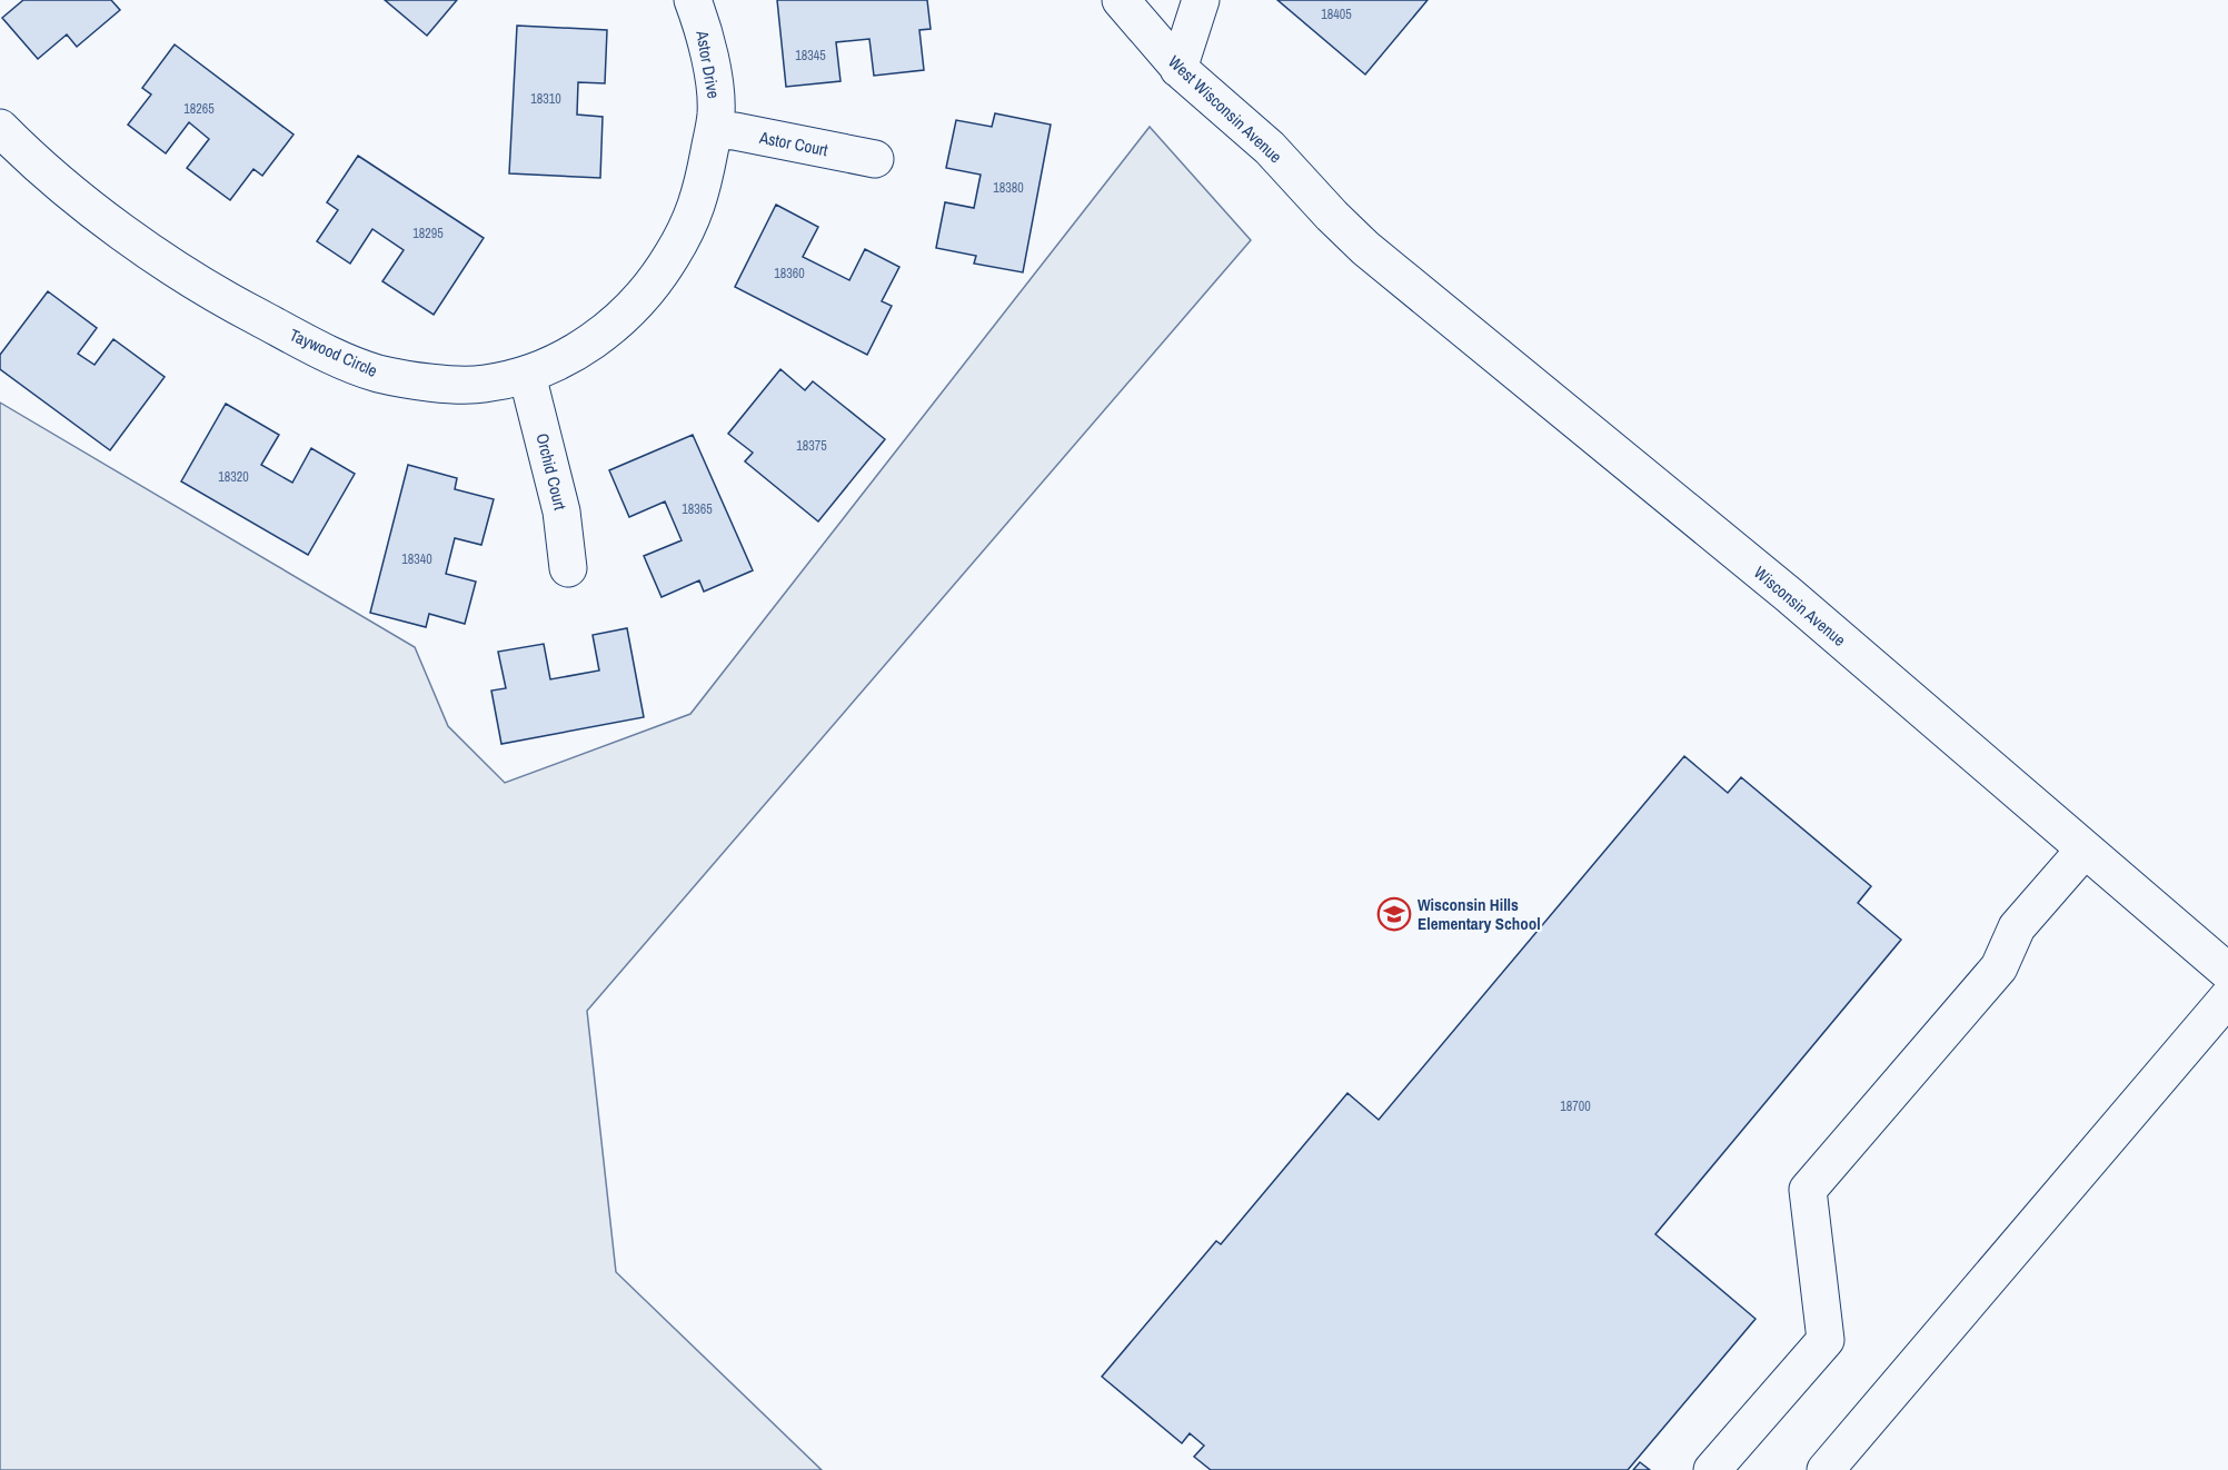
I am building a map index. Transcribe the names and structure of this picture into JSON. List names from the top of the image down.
{
  "streets": {
    "street": [
      "Astor Drive",
      "West Wisconsin Avenue",
      "Astor Court",
      "Taywood Circle",
      "Orchid Court",
      "Wisconsin Avenue"
    ]
  },
  "crossings": [
    ["Astor Drive", "Astor Court"],
    ["Astor Drive", "Taywood Circle"],
    ["West Wisconsin Avenue", "Wisconsin Avenue"],
    ["Astor Court", "Taywood Circle"],
    ["Taywood Circle", "Orchid Court"]
  ],
  "places": {
    "school or university": ["Wisconsin Hills Elementary School"]
  },
  "house_numbers": [
    "18405",
    "18345",
    "18310",
    "18265",
    "18380",
    "18295",
    "18360",
    "18375",
    "18320",
    "18365",
    "18340",
    "18700"
  ]
}
